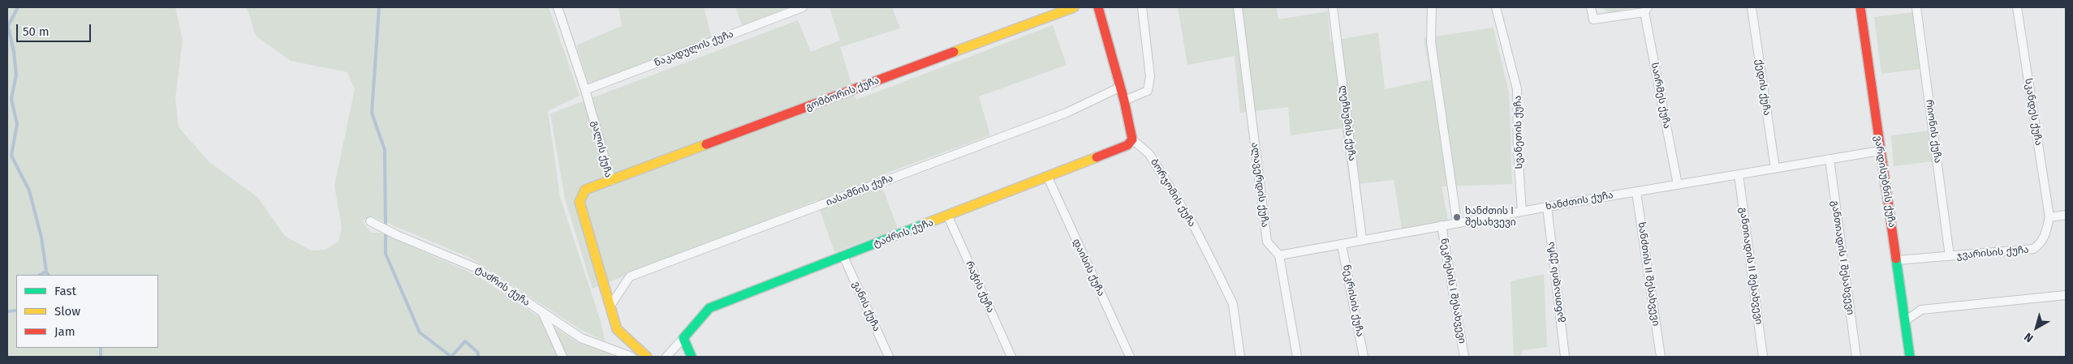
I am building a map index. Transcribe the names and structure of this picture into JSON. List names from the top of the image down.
{
  "streets": {
    "street": [
      "ნაკადულის ქუჩა",
      "ქედის ქუჩა",
      "გომბორის ქუჩა",
      "საირმეს ქუჩა",
      "სკანდეს ქუჩა",
      "ლეჩხუმის ქუჩა",
      "რიონის ქუჩა",
      "სვანეთის ქუჩა",
      "გალის ქუჩა",
      "ვარდისუბნის ქუჩა",
      "ალავერდის ქუჩა",
      "იასამნის ქუჩა",
      "ბორჯომის ქუჩა",
      "ხანძთის ქუჩა",
      "ტაძრის ქუჩა",
      "ჯვარისის ქუჩა",
      "განთიადის I შესახვევი",
      "განთიადის II შესახვევი",
      "დაისის ქუჩა",
      "ხანძთის II შესახვევი",
      "განთიადის ქუჩა",
      "რაჭის ქუჩა",
      "ნეკრესის I შესახვევი",
      "ნეკრისის ქუჩა",
      "ვანის ქუჩა"
    ]
  },
  "crossings": [
    ["ნაკადულის ქუჩა", "გალის ქუჩა"],
    ["ქედის ქუჩა", "ხანძთის ქუჩა"],
    ["გომბორის ქუჩა", "გალის ქუჩა"],
    ["საირმეს ქუჩა", "ხანძთის ქუჩა"],
    ["სკანდეს ქუჩა", "ჯვარისის ქუჩა"],
    ["ლეჩხუმის ქუჩა", "ხანძთის ქუჩა"],
    ["რიონის ქუჩა", "ჯვარისის ქუჩა"],
    ["სვანეთის ქუჩა", "ხანძთის ქუჩა"],
    ["გალის ქუჩა", "იასამნის ქუჩა"],
    ["ვარდისუბნის ქუჩა", "ხანძთის ქუჩა"],
    ["ვარდისუბნის ქუჩა", "ჯვარისის ქუჩა"],
    ["ალავერდის ქუჩა", "ხანძთის ქუჩა"],
    ["ბორჯომის ქუჩა", "ტაძრის ქუჩა"],
    ["ხანძთის ქუჩა", "განთიადის I შესახვევი"],
    ["ხანძთის ქუჩა", "განთიადის II შესახვევი"],
    ["ხანძთის ქუჩა", "ხანძთის II შესახვევი"],
    ["ხანძთის ქუჩა", "განთიადის ქუჩა"],
    ["ხანძთის ქუჩა", "ნეკრესის I შესახვევი"],
    ["ხანძთის ქუჩა", "ნეკრისის ქუჩა"],
    ["ტაძრის ქუჩა", "დაისის ქუჩა"],
    ["ტაძრის ქუჩა", "რაჭის ქუჩა"],
    ["ტაძრის ქუჩა", "ვანის ქუჩა"]
  ],
  "places": ["ხანძთის I შესახვევი"],
  "legend": ["Fast", "Slow", "Jam"],
  "scale_bar": "50 m",
  "north": "bottom left"
}
